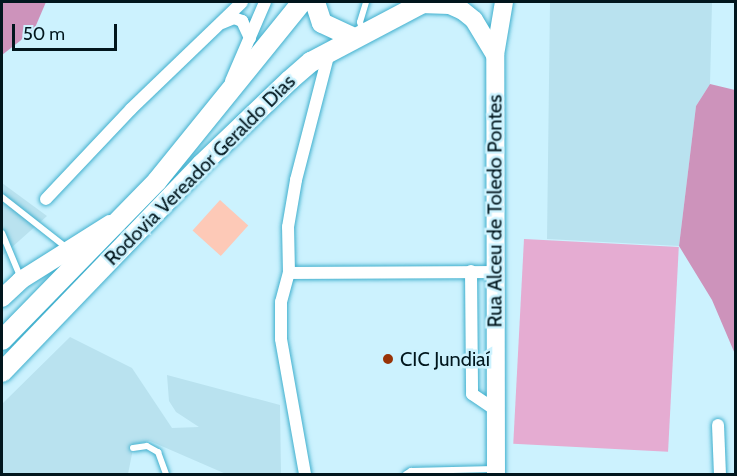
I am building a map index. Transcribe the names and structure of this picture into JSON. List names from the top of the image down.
{
  "streets": {
    "main road": ["Rodovia Vereador Geraldo Dias", "Rua Alceu de Toledo Pontes"]
  },
  "places": ["CIC Jundiaí"],
  "scale_bar": "50 m"
}
